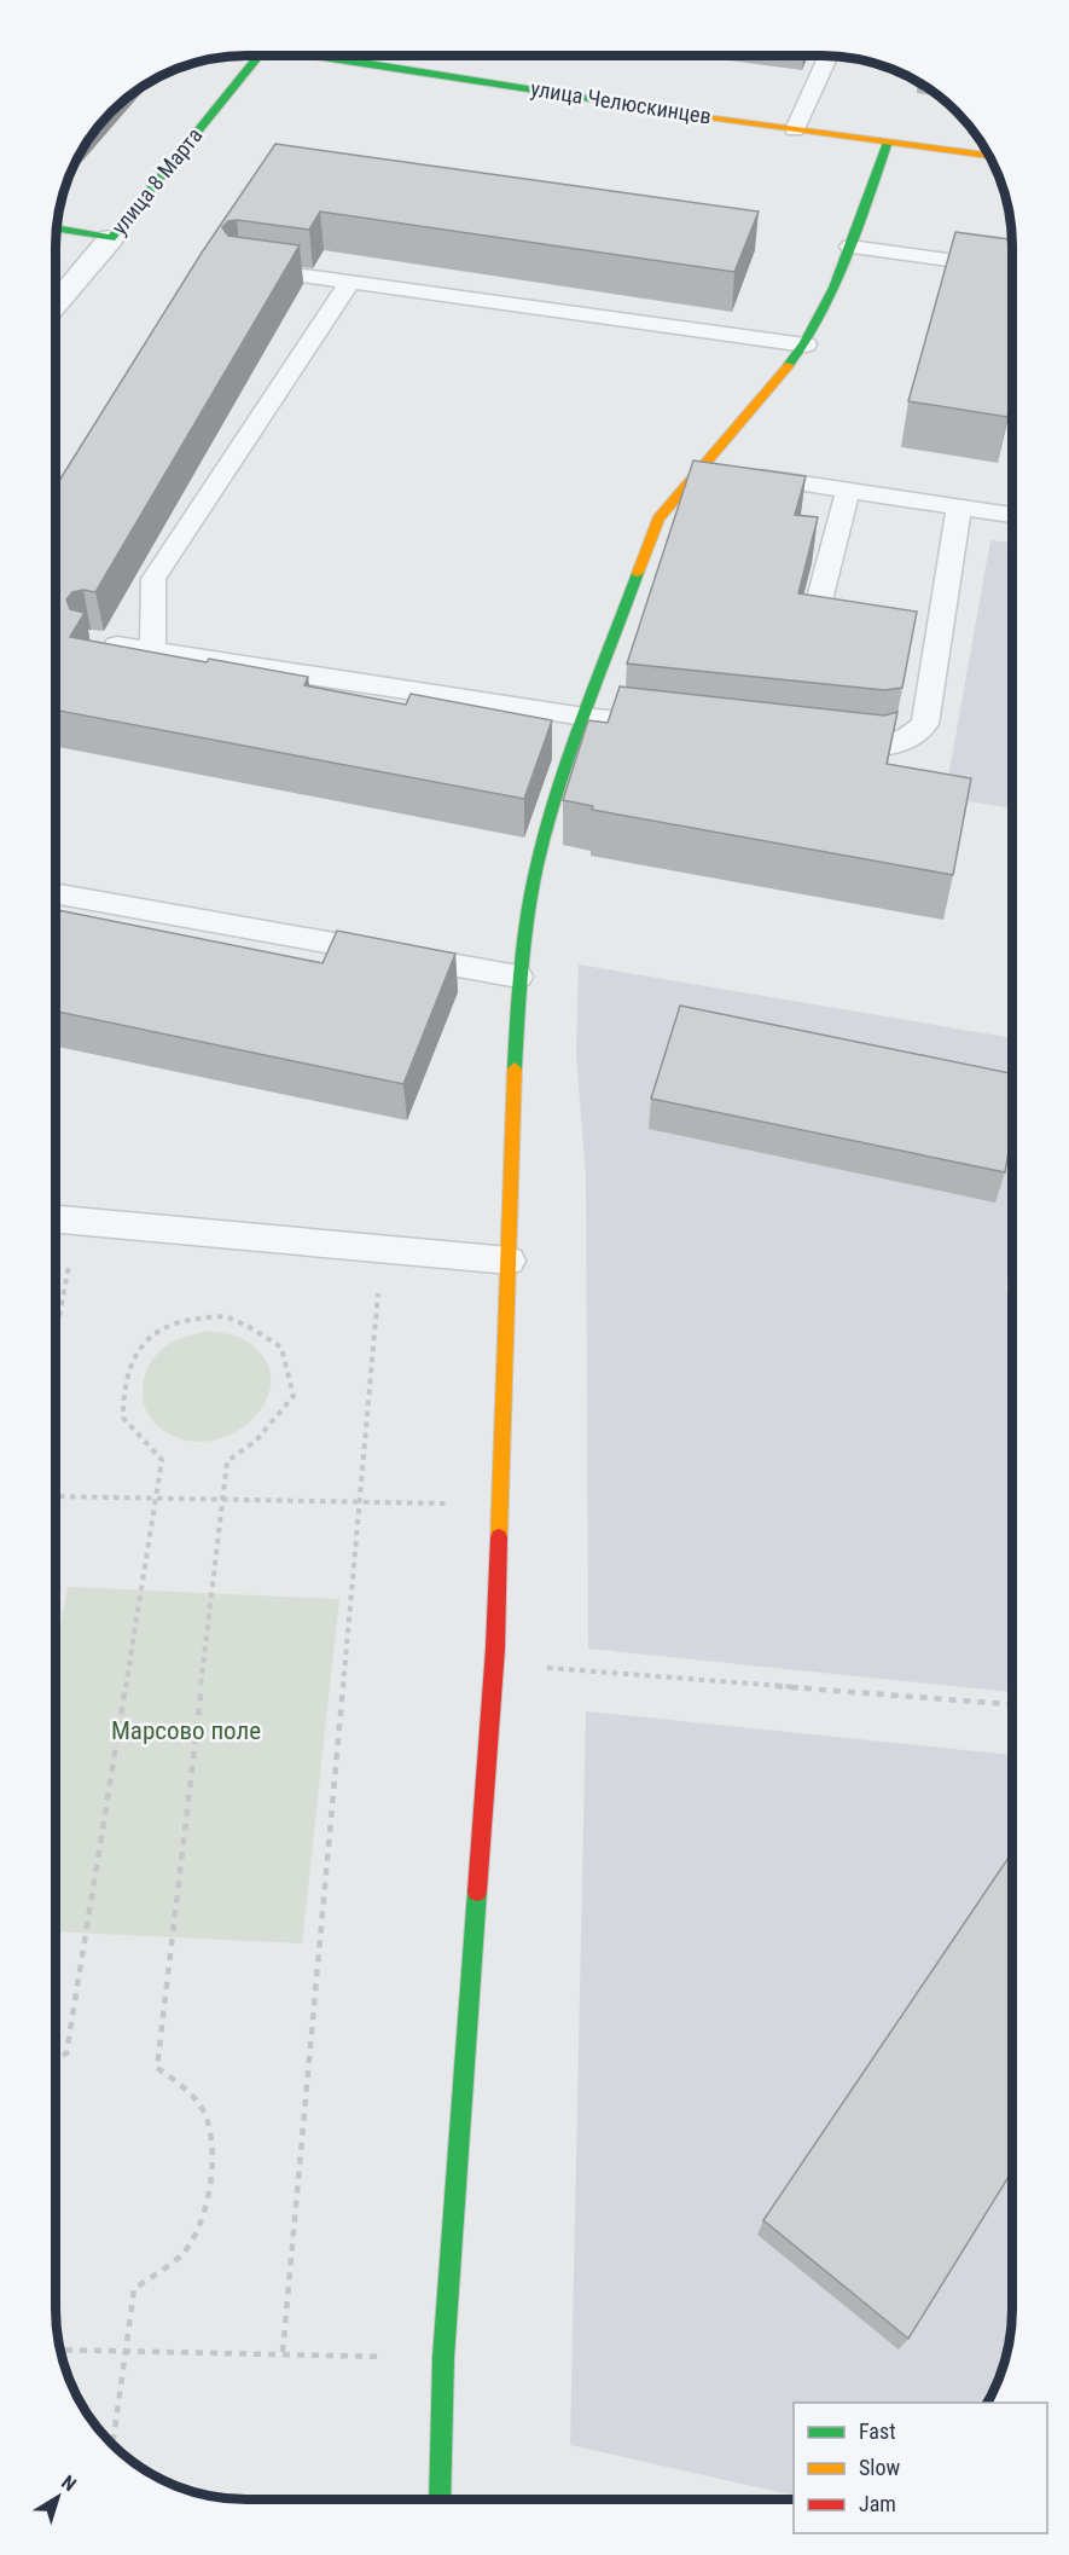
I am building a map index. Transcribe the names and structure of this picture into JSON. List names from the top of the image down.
{
  "streets": {
    "street": ["улица Челюскинцев", "улица 8 Марта"]
  },
  "parks": ["Марсово поле"],
  "legend": ["Fast", "Slow", "Jam"],
  "north": "top right"
}
